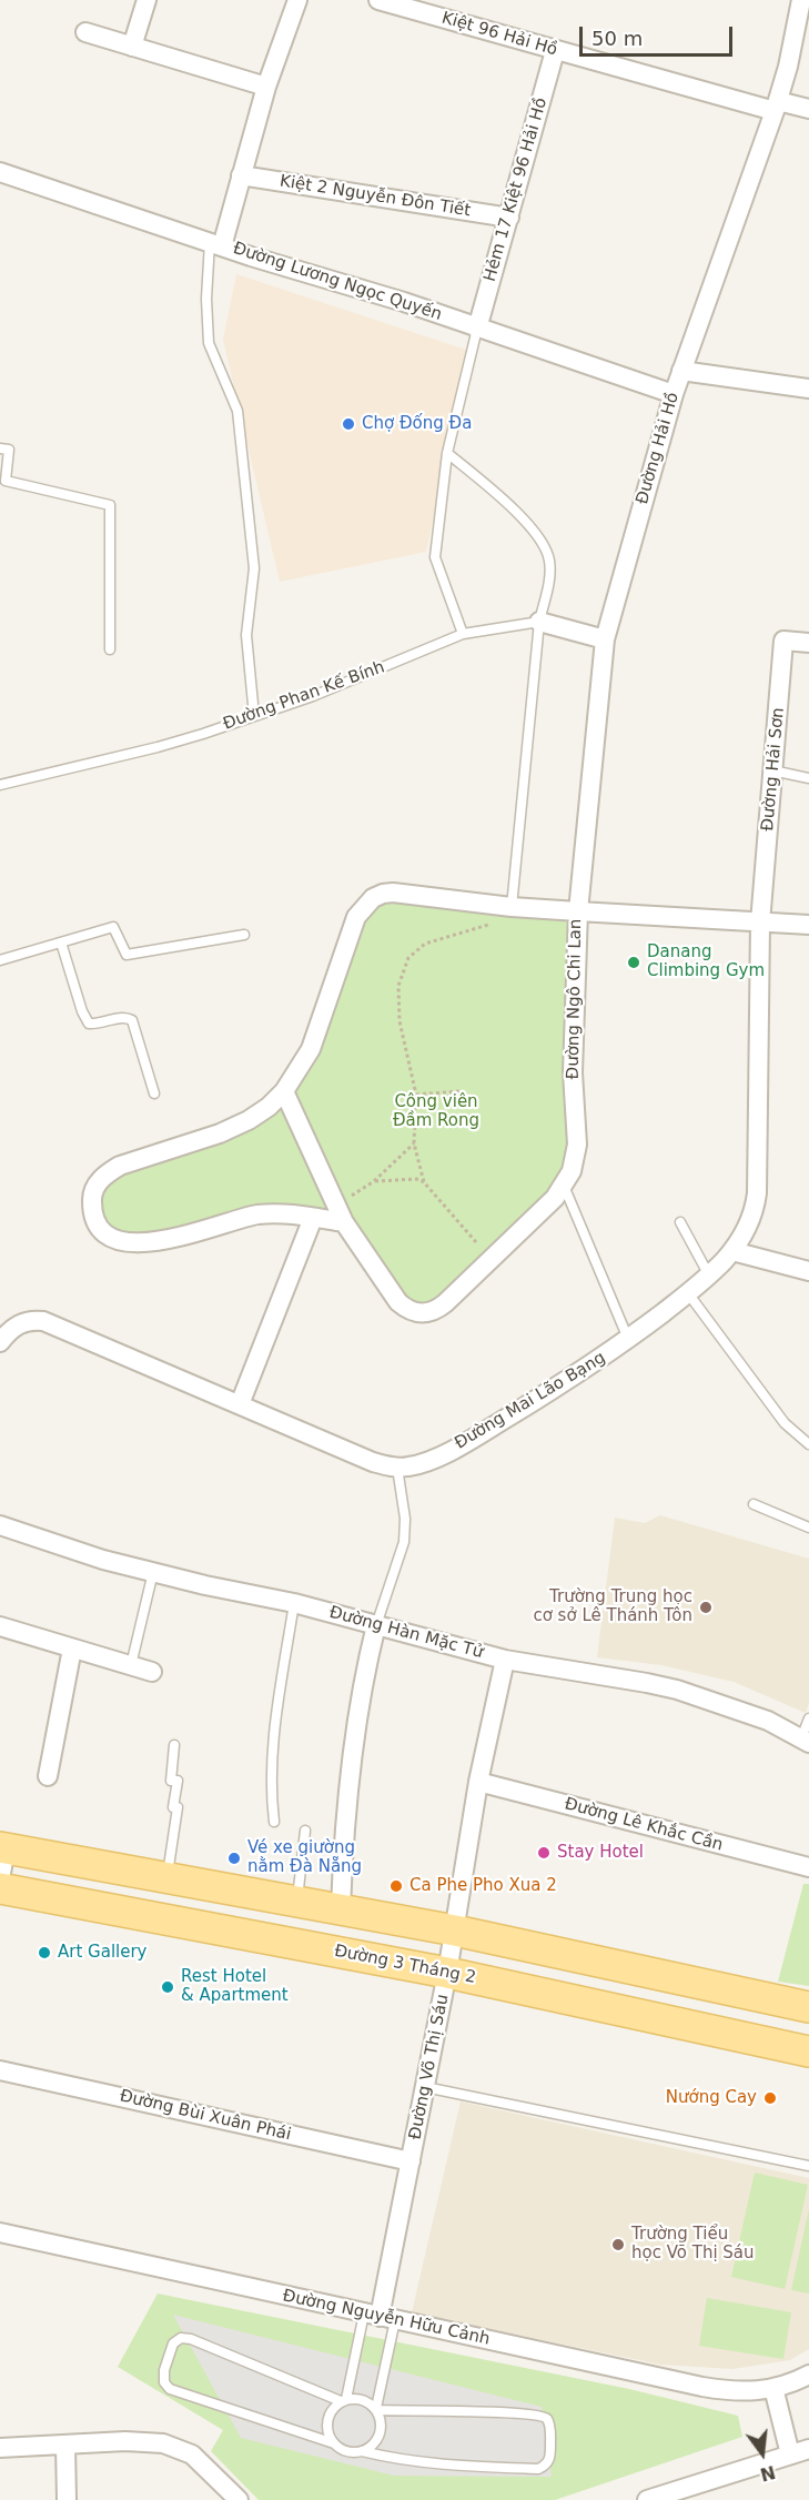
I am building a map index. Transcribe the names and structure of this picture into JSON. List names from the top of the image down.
{
  "streets": {
    "main road": ["Đường 3 Tháng 2"],
    "street": [
      "Kiệt 96 Hải Hồ",
      "Hẻm 17 Kiệt 96 Hải Hồ",
      "Kiệt 2 Nguyễn Đôn Tiết",
      "Đường Lương Ngọc Quyến",
      "Đường Hải Hồ",
      "Đường Phan Kế Bính",
      "Đường Hải Sơn",
      "Đường Ngô Chi Lan",
      "Đường Mai Lão Bạng",
      "Đường Hàn Mặc Tử",
      "Đường Lê Khắc Cần",
      "Đường Võ Thị Sáu",
      "Đường Bùi Xuân Phái",
      "Đường Nguyễn Hữu Cảnh"
    ]
  },
  "crossings": [
    ["Kiệt 96 Hải Hồ", "Hẻm 17 Kiệt 96 Hải Hồ"],
    ["Kiệt 96 Hải Hồ", "Đường Hải Hồ"],
    ["Hẻm 17 Kiệt 96 Hải Hồ", "Kiệt 2 Nguyễn Đôn Tiết"],
    ["Hẻm 17 Kiệt 96 Hải Hồ", "Đường Lương Ngọc Quyến"],
    ["Đường Lương Ngọc Quyến", "Đường Hải Hồ"],
    ["Đường Hải Hồ", "Đường Phan Kế Bính"],
    ["Đường Hải Hồ", "Đường Ngô Chi Lan"],
    ["Đường Hải Sơn", "Đường Mai Lão Bạng"],
    ["Đường Hàn Mặc Tử", "Đường Võ Thị Sáu"],
    ["Đường Lê Khắc Cần", "Đường Võ Thị Sáu"],
    ["Đường 3 Tháng 2", "Đường Võ Thị Sáu"],
    ["Đường Võ Thị Sáu", "Đường Bùi Xuân Phái"],
    ["Đường Võ Thị Sáu", "Đường Nguyễn Hữu Cảnh"]
  ],
  "parks": ["Công viên Đầm Rong"],
  "places": [
    "Chợ Đống Đa",
    "Danang Climbing Gym",
    "Trường Trung học cơ sở Lê Thánh Tôn",
    "Stay Hotel",
    "Vé xe giường nằm Đà Nẵng",
    "Ca Phe Pho Xua 2",
    "Art Gallery",
    "Rest Hotel & Apartment",
    "Nướng Cay",
    "Trường Tiểu học Võ Thị Sáu"
  ],
  "scale_bar": "50 m",
  "north": "bottom"
}
